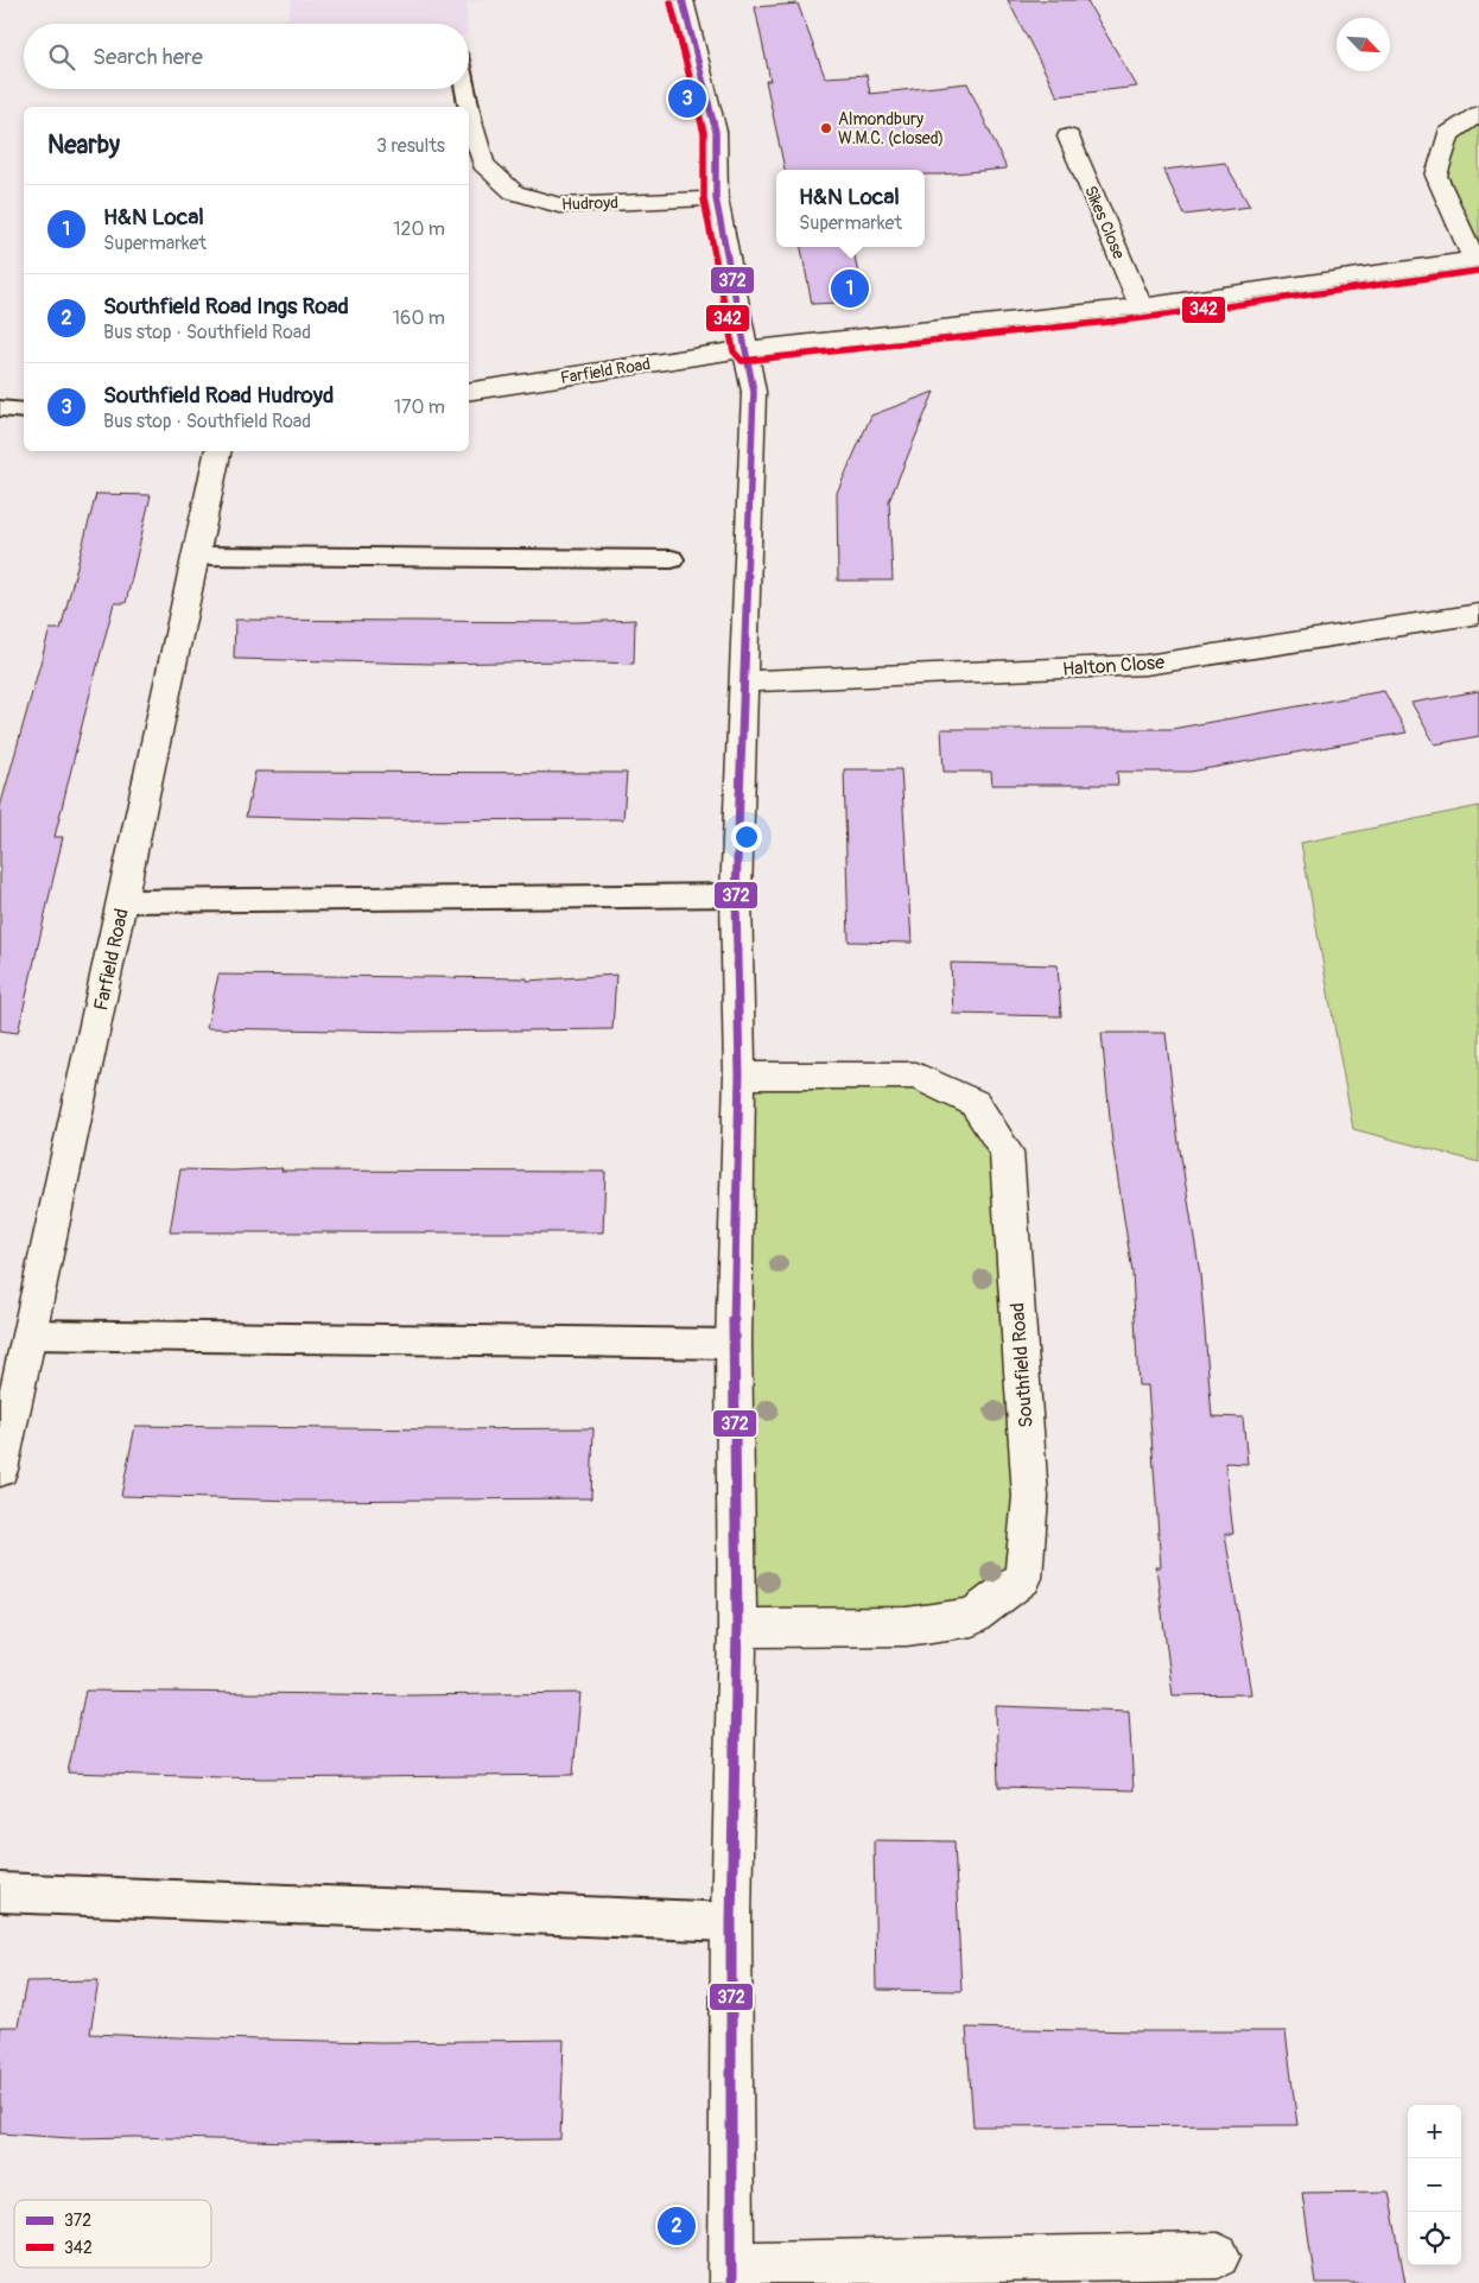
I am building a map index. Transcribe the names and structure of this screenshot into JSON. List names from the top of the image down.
{
  "streets": {
    "street": [
      "Hudroyd",
      "Sikes Close",
      "Farfield Road",
      "Halton Close",
      "Southfield Road"
    ]
  },
  "crossings": [
    ["Sikes Close", "Farfield Road"]
  ],
  "places": ["Almondbury W.M.C. (closed)"],
  "lines": ["transit line 372", "transit line 342"],
  "legend": ["372", "342"],
  "north": "bottom right",
  "page": {
    "search": "Search here",
    "pins": ["3", "1", "2"],
    "heading": ["Nearby", "3 results"],
    "popup": ["H&N Local", "Supermarket"],
    "list": [
      {
        "mark": "1",
        "name": "H&N Local",
        "note": "Supermarket",
        "value": "120 m"
      },
      {
        "mark": "2",
        "name": "Southfield Road Ings Road",
        "note": "Bus stop · Southfield Road",
        "value": "160 m"
      },
      {
        "mark": "3",
        "name": "Southfield Road Hudroyd",
        "note": "Bus stop · Southfield Road",
        "value": "170 m"
      }
    ],
    "map_buttons": ["+", "−"]
  }
}
